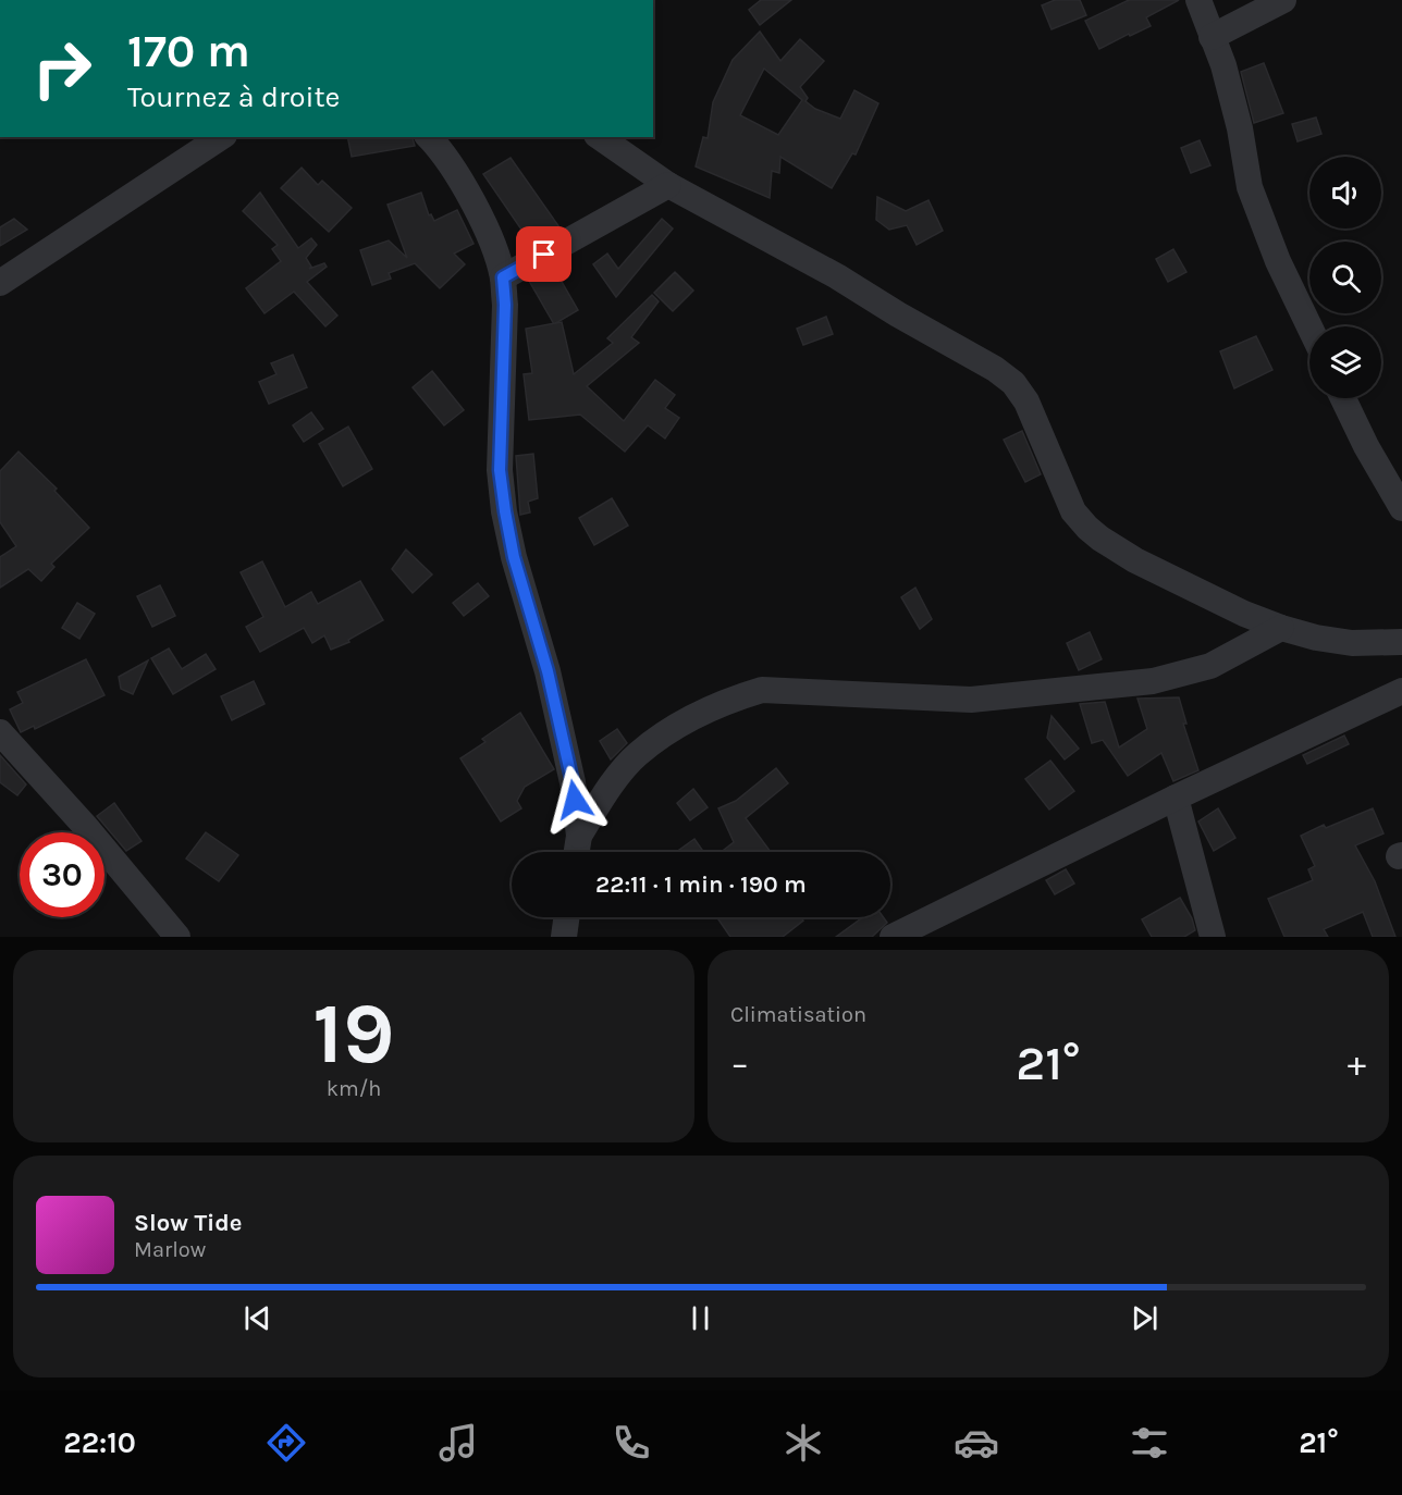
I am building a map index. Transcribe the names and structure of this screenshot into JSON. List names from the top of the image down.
{
  "page": {
    "turn": ["170 m", "Tournez à droite"],
    "limit": "30",
    "trip": "22:11 · 1 min · 190 m",
    "tile": [
      ["19", "km/h"],
      "Climatisation"
    ],
    "heat": ["−", "21°", "+"],
    "song": ["Slow Tide", "Marlow"],
    "tabs": ["22:10", "21°"]
  }
}
